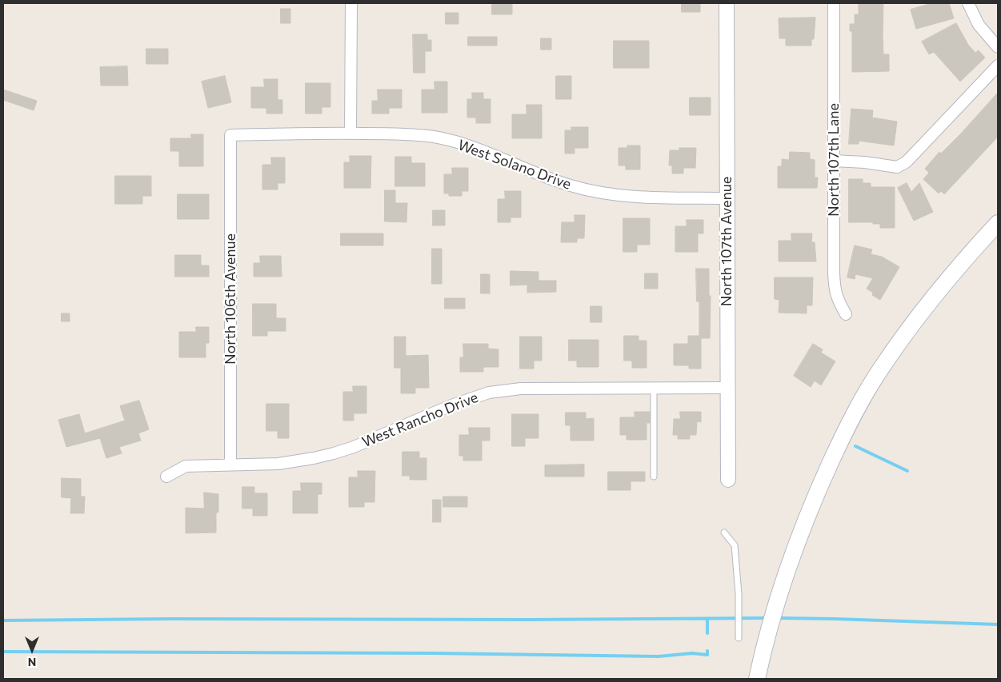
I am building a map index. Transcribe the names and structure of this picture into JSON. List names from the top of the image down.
{
  "streets": {
    "street": [
      "North 107th Lane",
      "West Solano Drive",
      "North 107th Avenue",
      "North 106th Avenue",
      "West Rancho Drive"
    ]
  },
  "crossings": [
    ["West Solano Drive", "North 107th Avenue"],
    ["West Solano Drive", "North 106th Avenue"],
    ["North 107th Avenue", "West Rancho Drive"],
    ["North 106th Avenue", "West Rancho Drive"]
  ],
  "north": "bottom"
}
